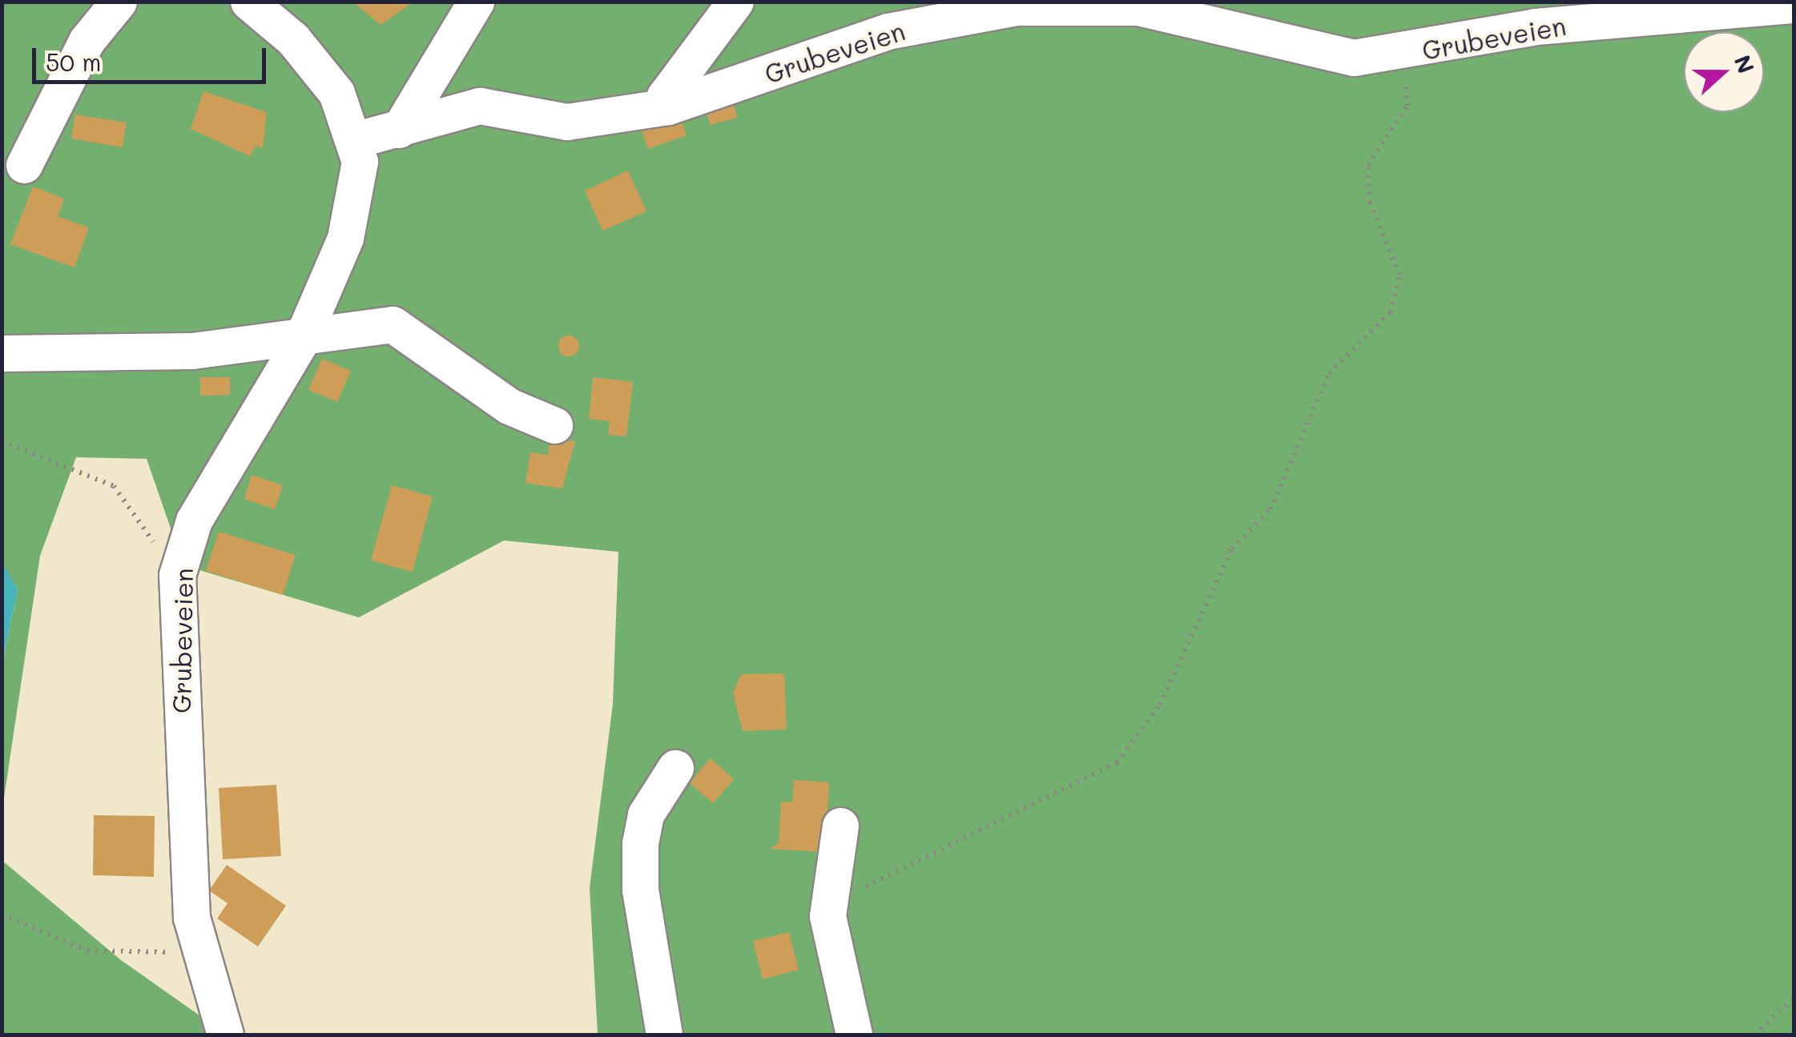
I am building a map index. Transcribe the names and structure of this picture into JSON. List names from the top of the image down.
{
  "streets": {
    "street": ["Grubeveien"]
  },
  "scale_bar": "50 m",
  "north": "right"
}
